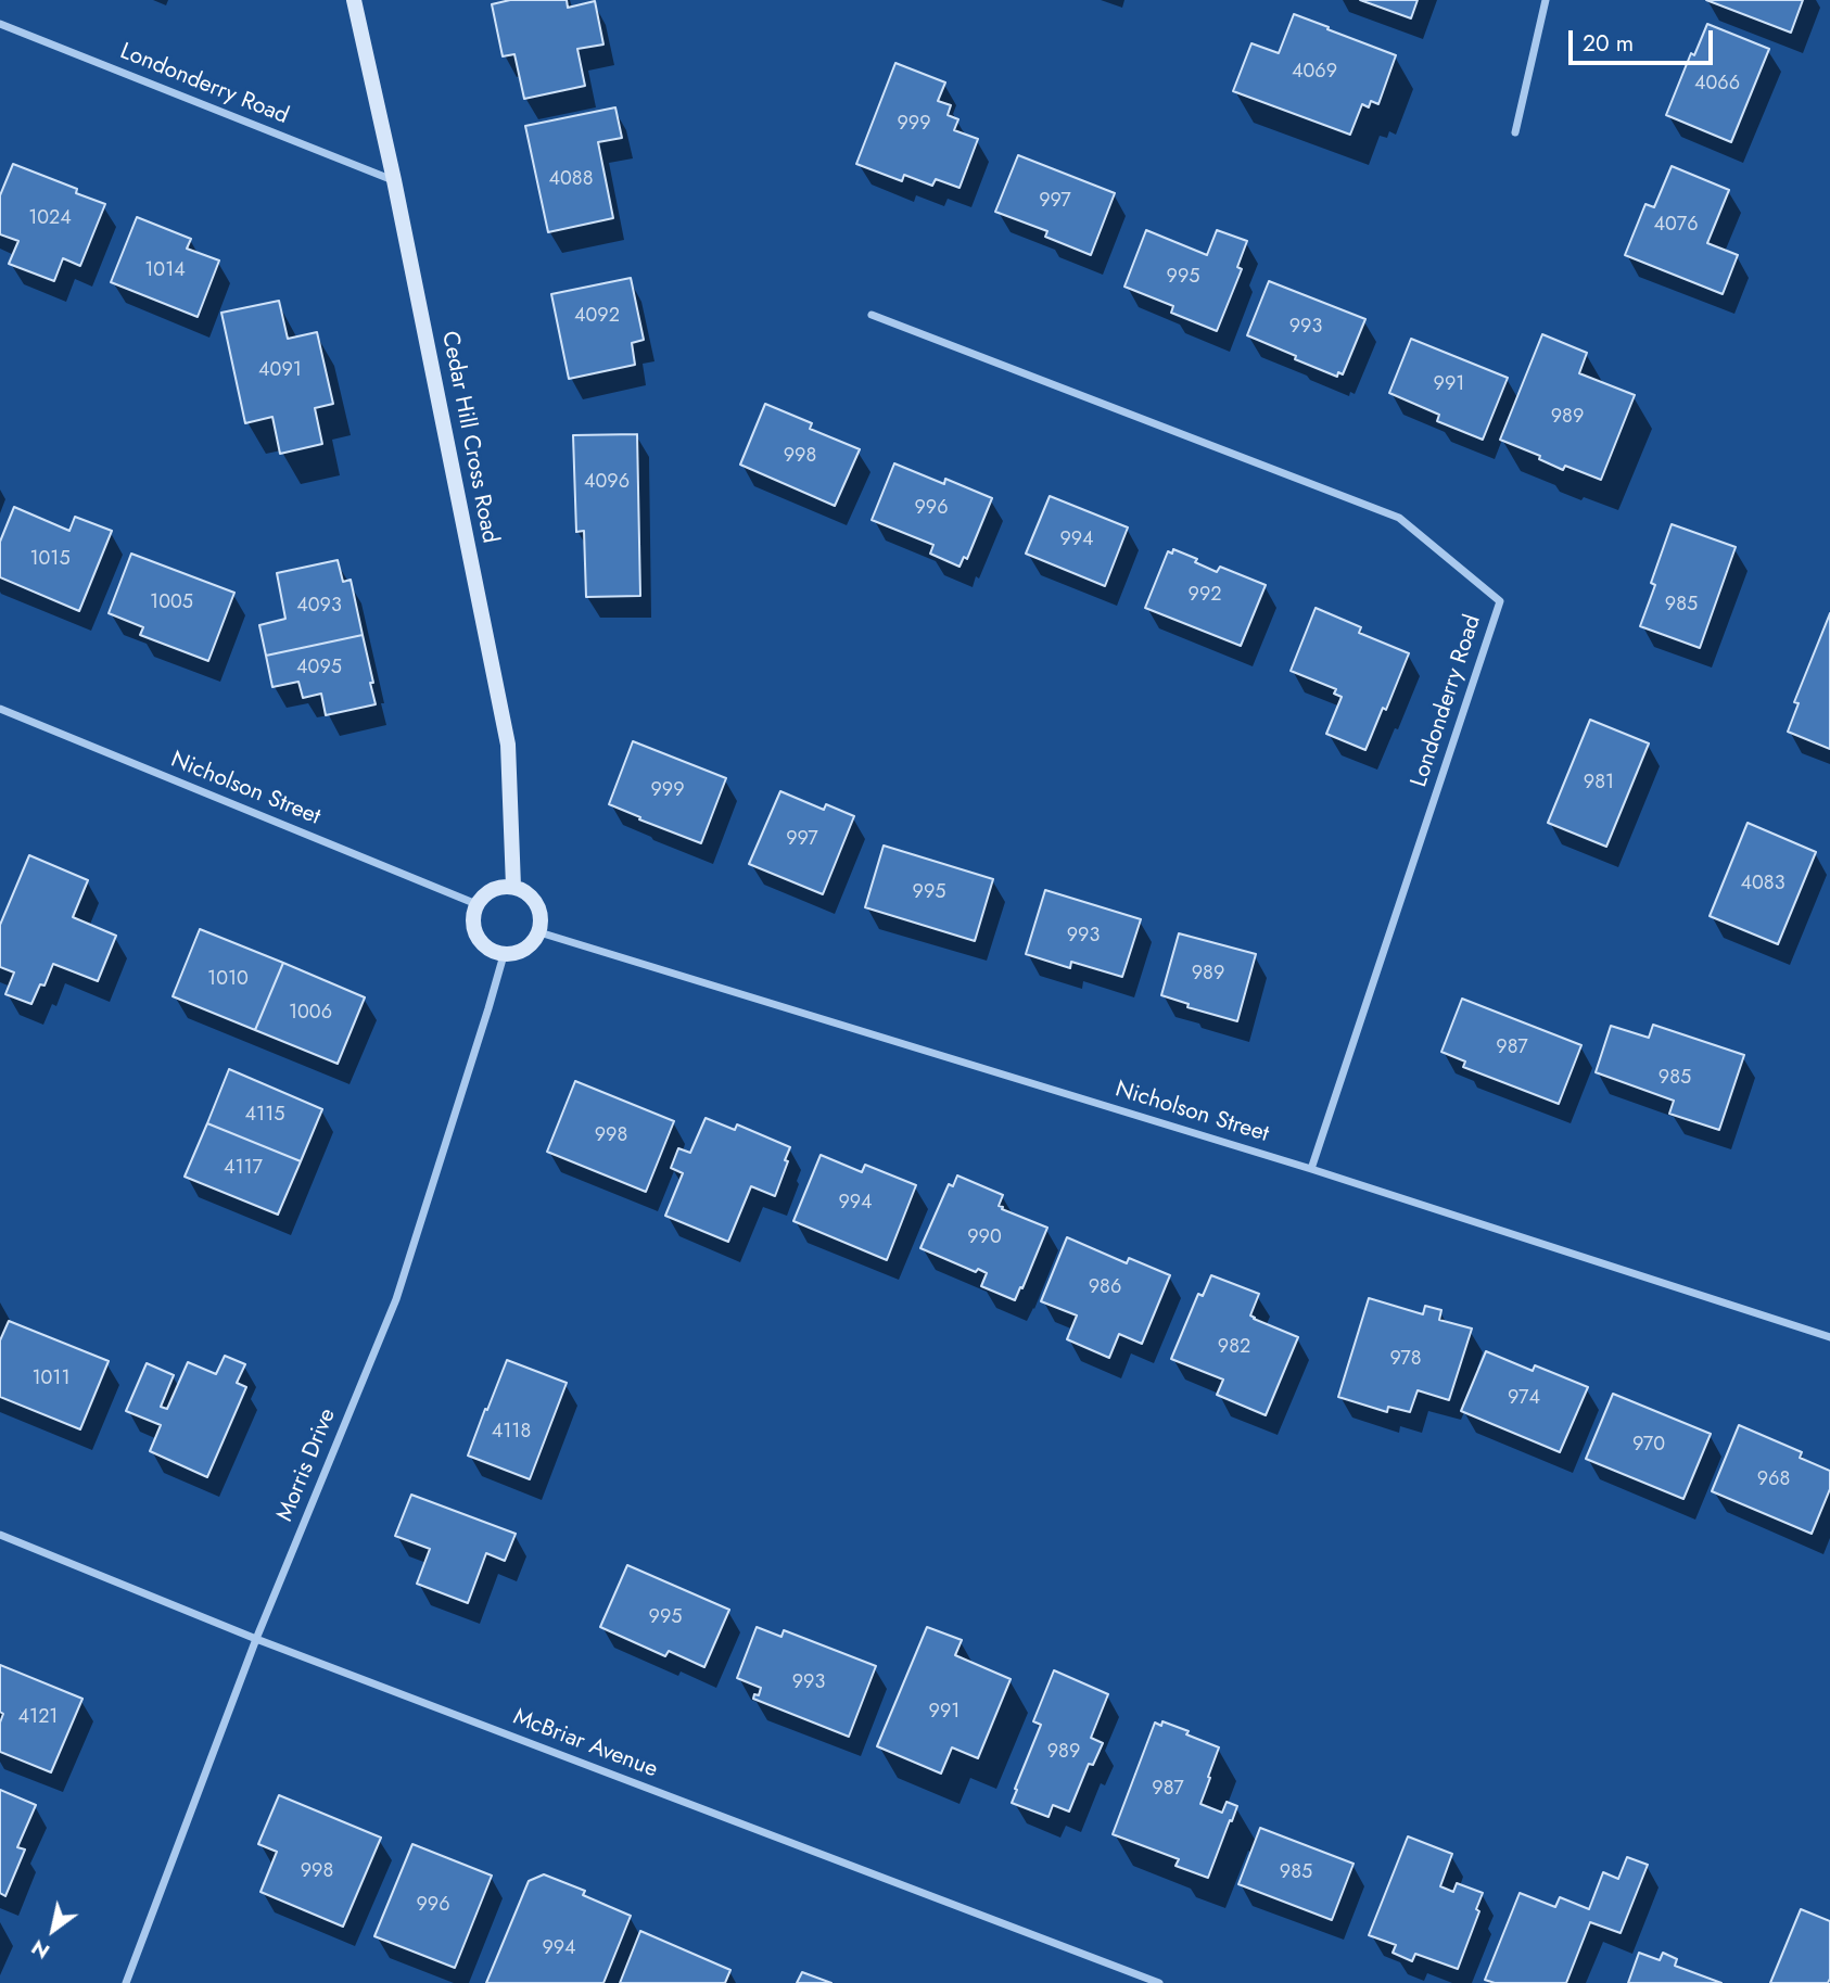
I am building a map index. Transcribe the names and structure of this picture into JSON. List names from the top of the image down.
{
  "streets": {
    "street": [
      "Londonderry Road",
      "Cedar Hill Cross Road",
      "Nicholson Street",
      "Morris Drive",
      "McBriar Avenue"
    ]
  },
  "crossings": [
    ["Londonderry Road", "Cedar Hill Cross Road"],
    ["Londonderry Road", "Nicholson Street"],
    ["Cedar Hill Cross Road", "Nicholson Street"],
    ["Cedar Hill Cross Road", "Morris Drive"],
    ["Nicholson Street", "Morris Drive"],
    ["Morris Drive", "McBriar Avenue"]
  ],
  "house_numbers": [
    "4069",
    "4066",
    "999",
    "4088",
    "997",
    "1024",
    "4076",
    "1014",
    "995",
    "4092",
    "993",
    "4091",
    "991",
    "989",
    "998",
    "4096",
    "996",
    "994",
    "1015",
    "992",
    "1005",
    "985",
    "4093",
    "4095",
    "981",
    "999",
    "997",
    "4083",
    "995",
    "993",
    "989",
    "1010",
    "1006",
    "987",
    "985",
    "4115",
    "998",
    "4117",
    "994",
    "990",
    "986",
    "982",
    "978",
    "1011",
    "974",
    "4118",
    "970",
    "968",
    "995",
    "993",
    "991",
    "4121",
    "989",
    "987",
    "998",
    "985",
    "996",
    "994"
  ],
  "scale_bar": "20 m",
  "north": "bottom left"
}
